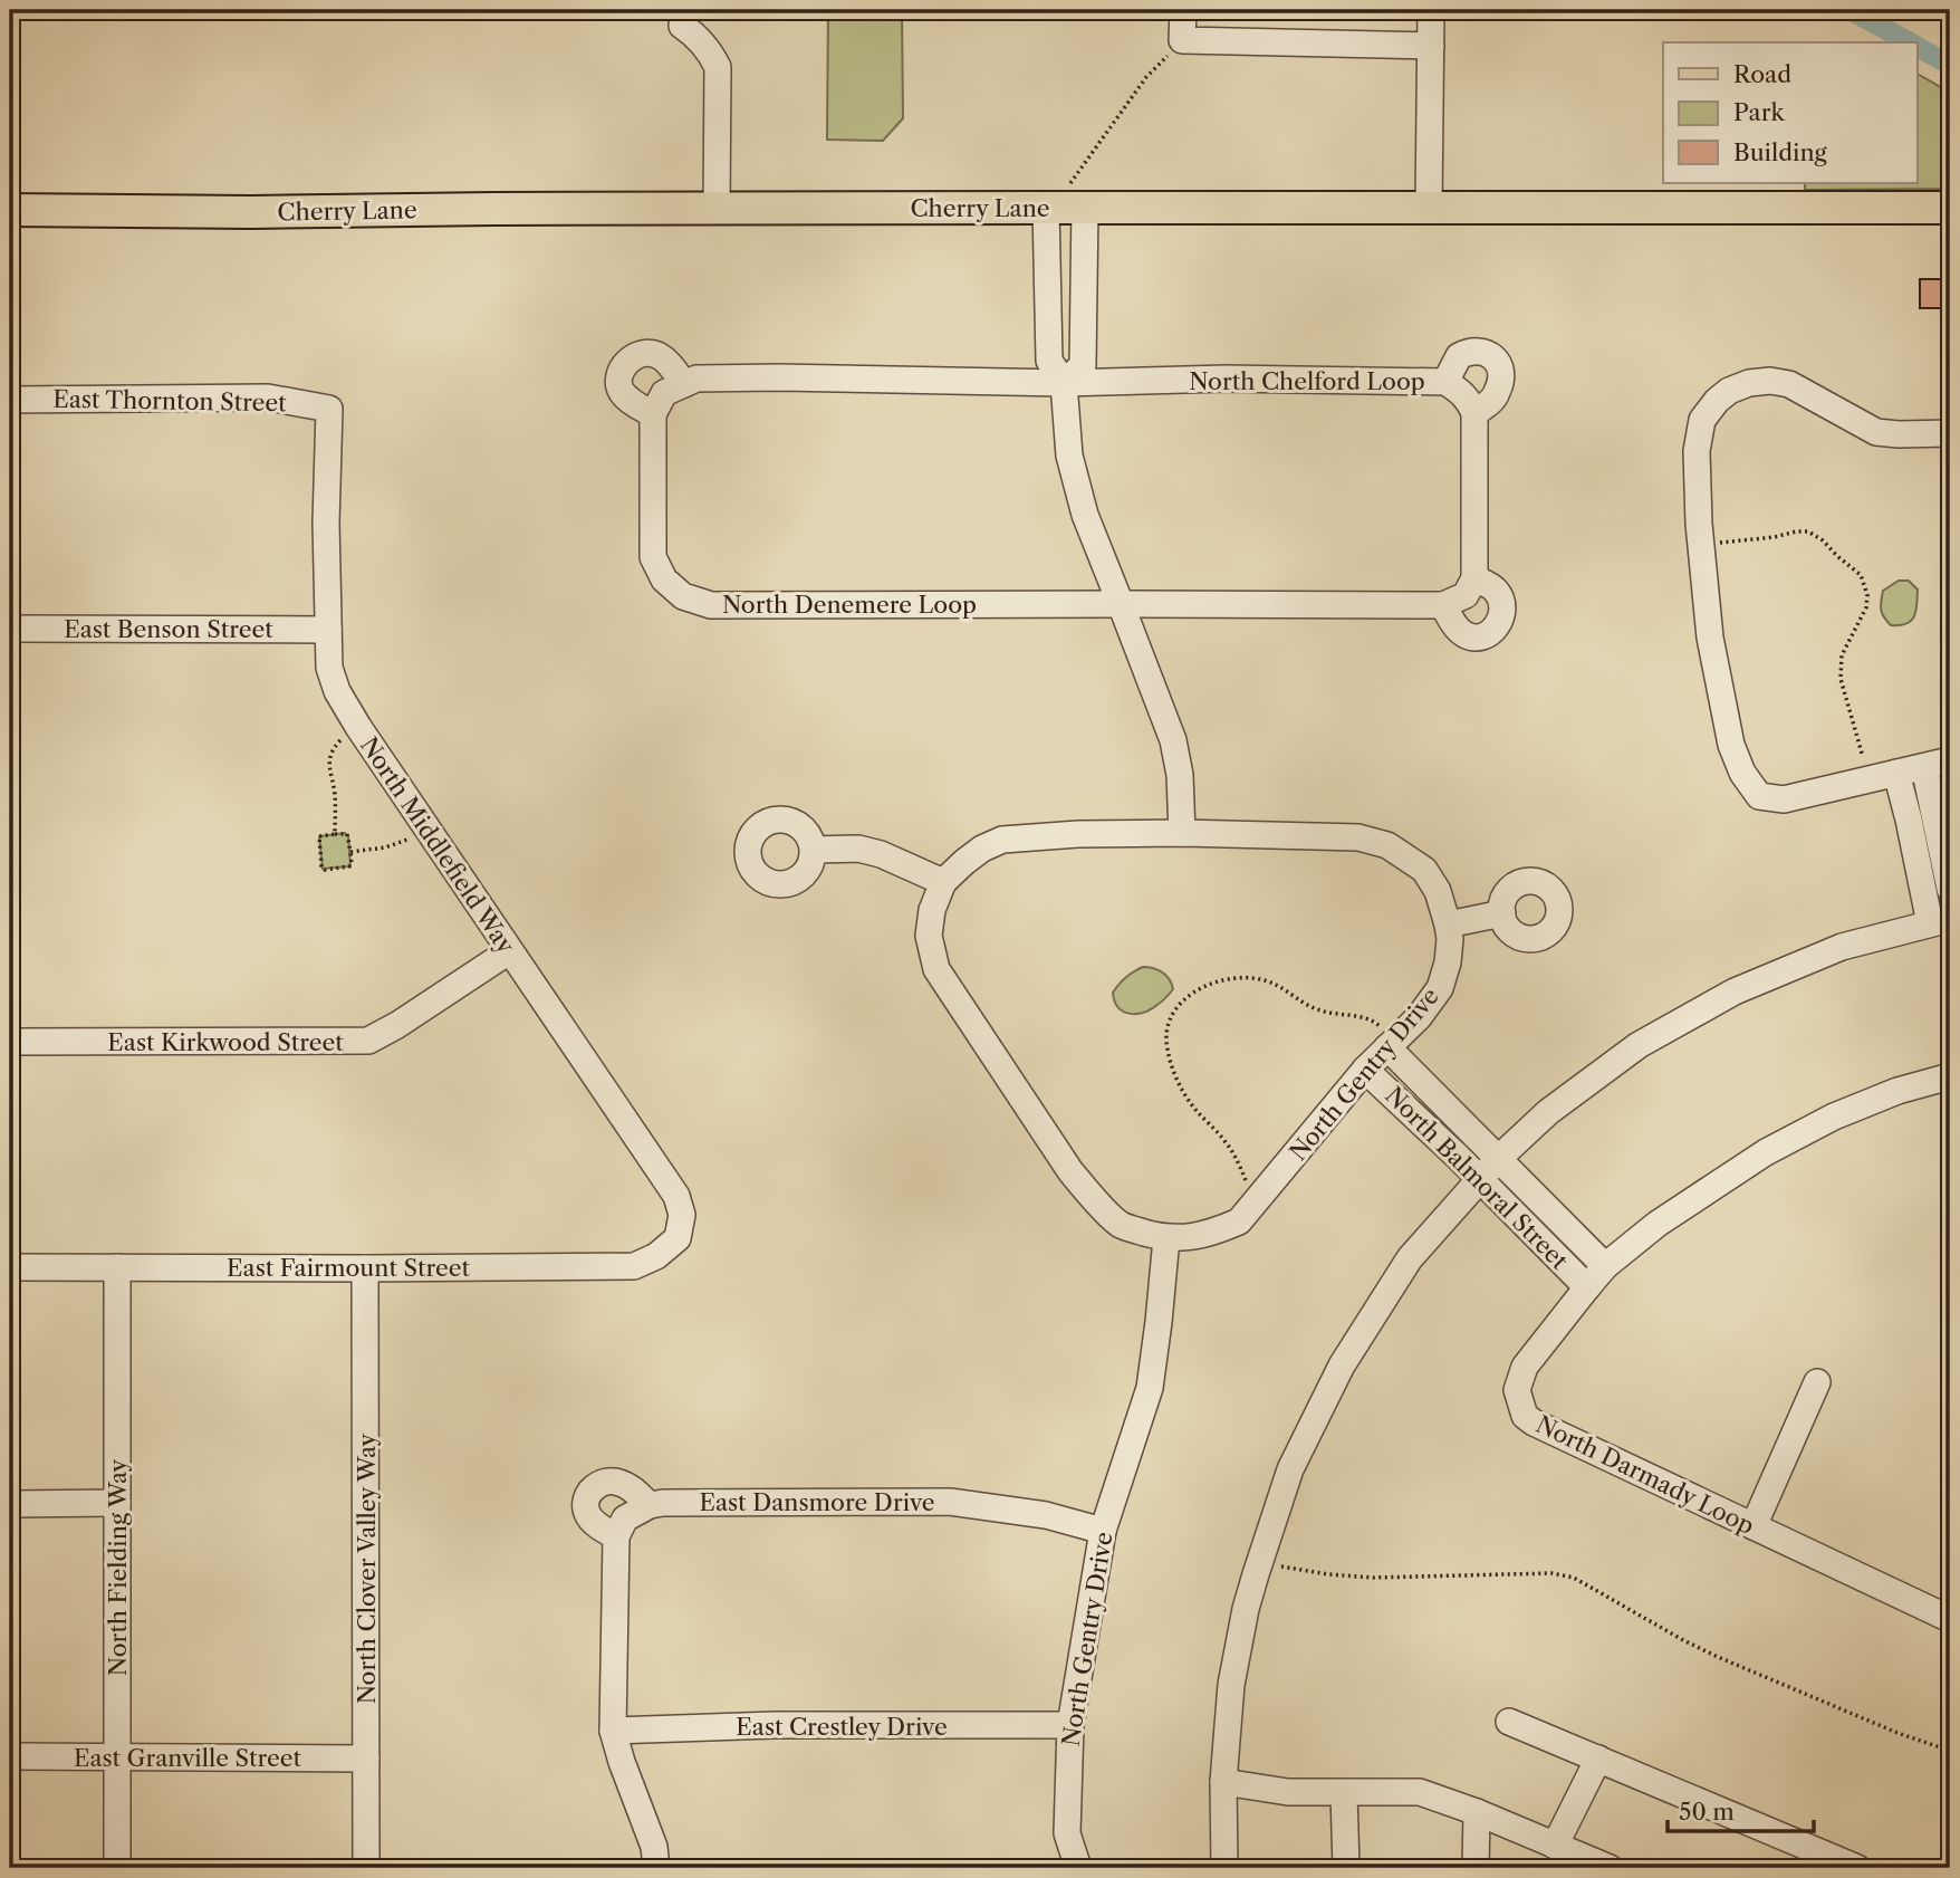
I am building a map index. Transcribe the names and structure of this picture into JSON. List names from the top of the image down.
{
  "streets": {
    "main road": ["Cherry Lane"],
    "street": [
      "North Chelford Loop",
      "East Thornton Street",
      "North Denemere Loop",
      "East Benson Street",
      "North Middlefield Way",
      "East Kirkwood Street",
      "North Gentry Drive",
      "North Balmoral Street",
      "East Fairmount Street",
      "North Darmady Loop",
      "East Dansmore Drive",
      "North Fielding Way",
      "North Clover Valley Way",
      "East Crestley Drive",
      "East Granville Street"
    ]
  },
  "crossings": [
    ["East Thornton Street", "North Middlefield Way"],
    ["East Benson Street", "North Middlefield Way"],
    ["North Middlefield Way", "East Kirkwood Street"],
    ["North Middlefield Way", "East Fairmount Street"],
    ["North Gentry Drive", "North Balmoral Street"],
    ["North Gentry Drive", "East Dansmore Drive"],
    ["North Gentry Drive", "East Crestley Drive"],
    ["North Balmoral Street", "North Darmady Loop"],
    ["East Fairmount Street", "North Fielding Way"],
    ["East Fairmount Street", "North Clover Valley Way"],
    ["North Fielding Way", "East Granville Street"],
    ["North Clover Valley Way", "East Granville Street"]
  ],
  "legend": ["Road", "Park", "Building"],
  "scale_bar": "50 m"
}
